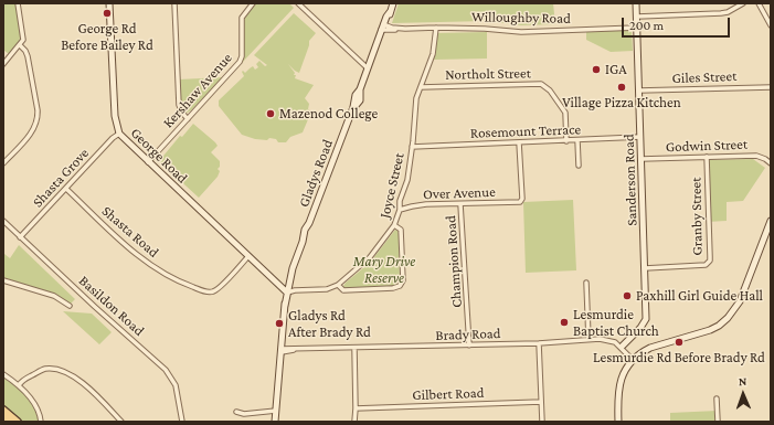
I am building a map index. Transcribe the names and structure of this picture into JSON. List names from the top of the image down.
{
  "streets": {
    "street": [
      "Willoughby Road",
      "Northolt Street",
      "Giles Street",
      "Kershaw Avenue",
      "Rosemount Terrace",
      "Godwin Street",
      "George Road",
      "Gladys Road",
      "Shasta Grove",
      "Sanderson Road",
      "Joyce Street",
      "Over Avenue",
      "Granby Street",
      "Shasta Road",
      "Champion Road",
      "Basildon Road",
      "Brady Road",
      "Gilbert Road"
    ]
  },
  "crossings": [
    ["Willoughby Road", "Gladys Road"],
    ["Willoughby Road", "Sanderson Road"],
    ["Willoughby Road", "Joyce Street"],
    ["Northolt Street", "Rosemount Terrace"],
    ["Northolt Street", "Joyce Street"],
    ["Giles Street", "Sanderson Road"],
    ["Kershaw Avenue", "George Road"],
    ["Rosemount Terrace", "Sanderson Road"],
    ["Rosemount Terrace", "Joyce Street"],
    ["Rosemount Terrace", "Over Avenue"],
    ["Godwin Street", "Sanderson Road"],
    ["Godwin Street", "Granby Street"],
    ["George Road", "Gladys Road"],
    ["George Road", "Shasta Grove"],
    ["George Road", "Joyce Street"],
    ["George Road", "Shasta Road"],
    ["Gladys Road", "Joyce Street"],
    ["Gladys Road", "Brady Road"],
    ["Shasta Grove", "Shasta Road"],
    ["Shasta Grove", "Basildon Road"],
    ["Sanderson Road", "Granby Street"],
    ["Sanderson Road", "Brady Road"],
    ["Joyce Street", "Over Avenue"],
    ["Over Avenue", "Champion Road"],
    ["Champion Road", "Brady Road"]
  ],
  "parks": ["Mary Drive Reserve"],
  "places": [
    "George Rd Before Bailey Rd",
    "IGA",
    "Village Pizza Kitchen",
    "Mazenod College",
    "Paxhill Girl Guide Hall",
    "Lesmurdie Baptist Church",
    "Gladys Rd After Brady Rd",
    "Lesmurdie Rd Before Brady Rd"
  ],
  "scale_bar": "200 m",
  "north": "top"
}
